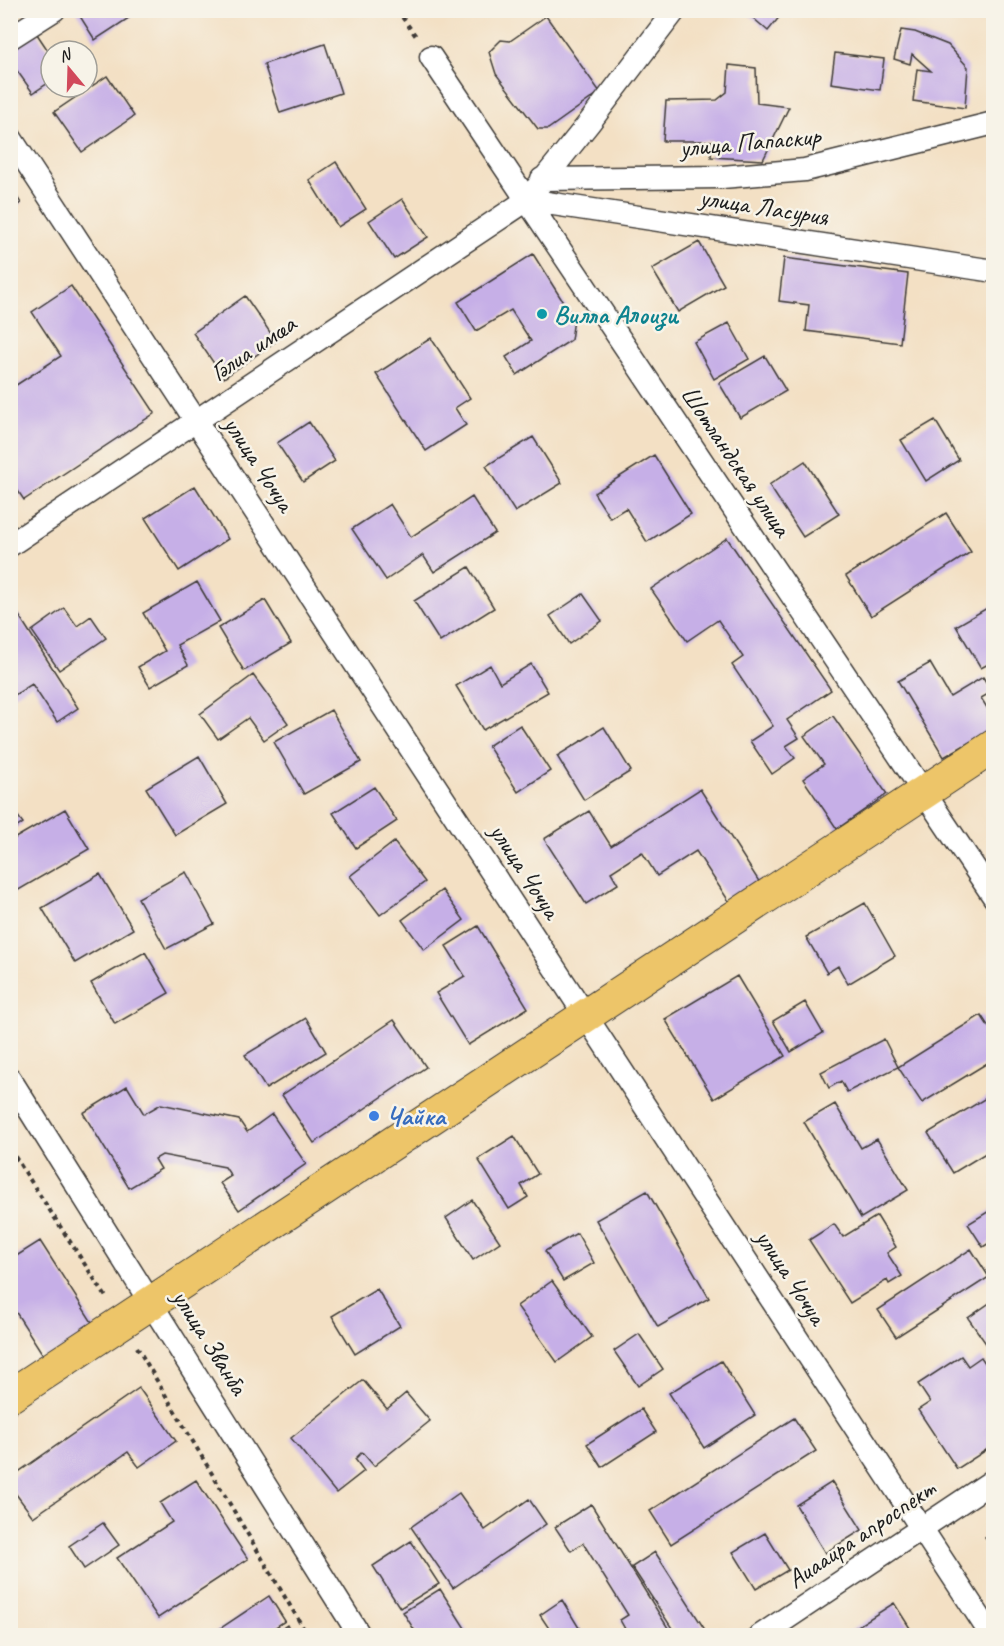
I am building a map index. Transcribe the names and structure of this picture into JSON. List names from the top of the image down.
{
  "streets": {
    "street": [
      "улица Папаскир",
      "улица Ласурия",
      "Гәлиа имҩа",
      "Шотландская улица",
      "улица Чочуа",
      "улица Званба",
      "Аиааира апроспект"
    ]
  },
  "crossings": [
    ["улица Папаскир", "Гәлиа имҩа"],
    ["улица Ласурия", "Гәлиа имҩа"],
    ["улица Ласурия", "Шотландская улица"],
    ["Гәлиа имҩа", "Шотландская улица"],
    ["Гәлиа имҩа", "улица Чочуа"],
    ["улица Чочуа", "Аиааира апроспект"]
  ],
  "places": ["Вилла Алоизи", "Чайка"],
  "north": "top"
}
